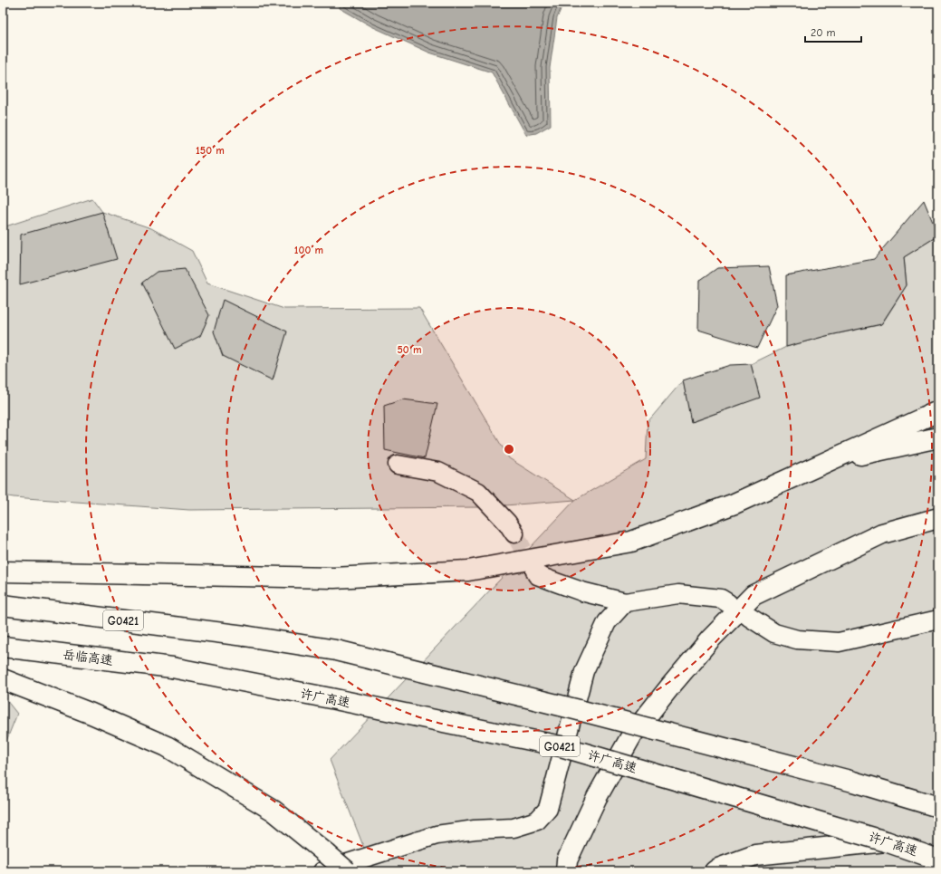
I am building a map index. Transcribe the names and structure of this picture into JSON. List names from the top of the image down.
{
  "streets": {
    "highway": ["G0421", "岳临高速", "许广高速"]
  },
  "crossings": [
    ["岳临高速", "许广高速"]
  ],
  "scale_bar": "20 m",
  "rings": ["150 m", "100 m", "50 m"]
}
